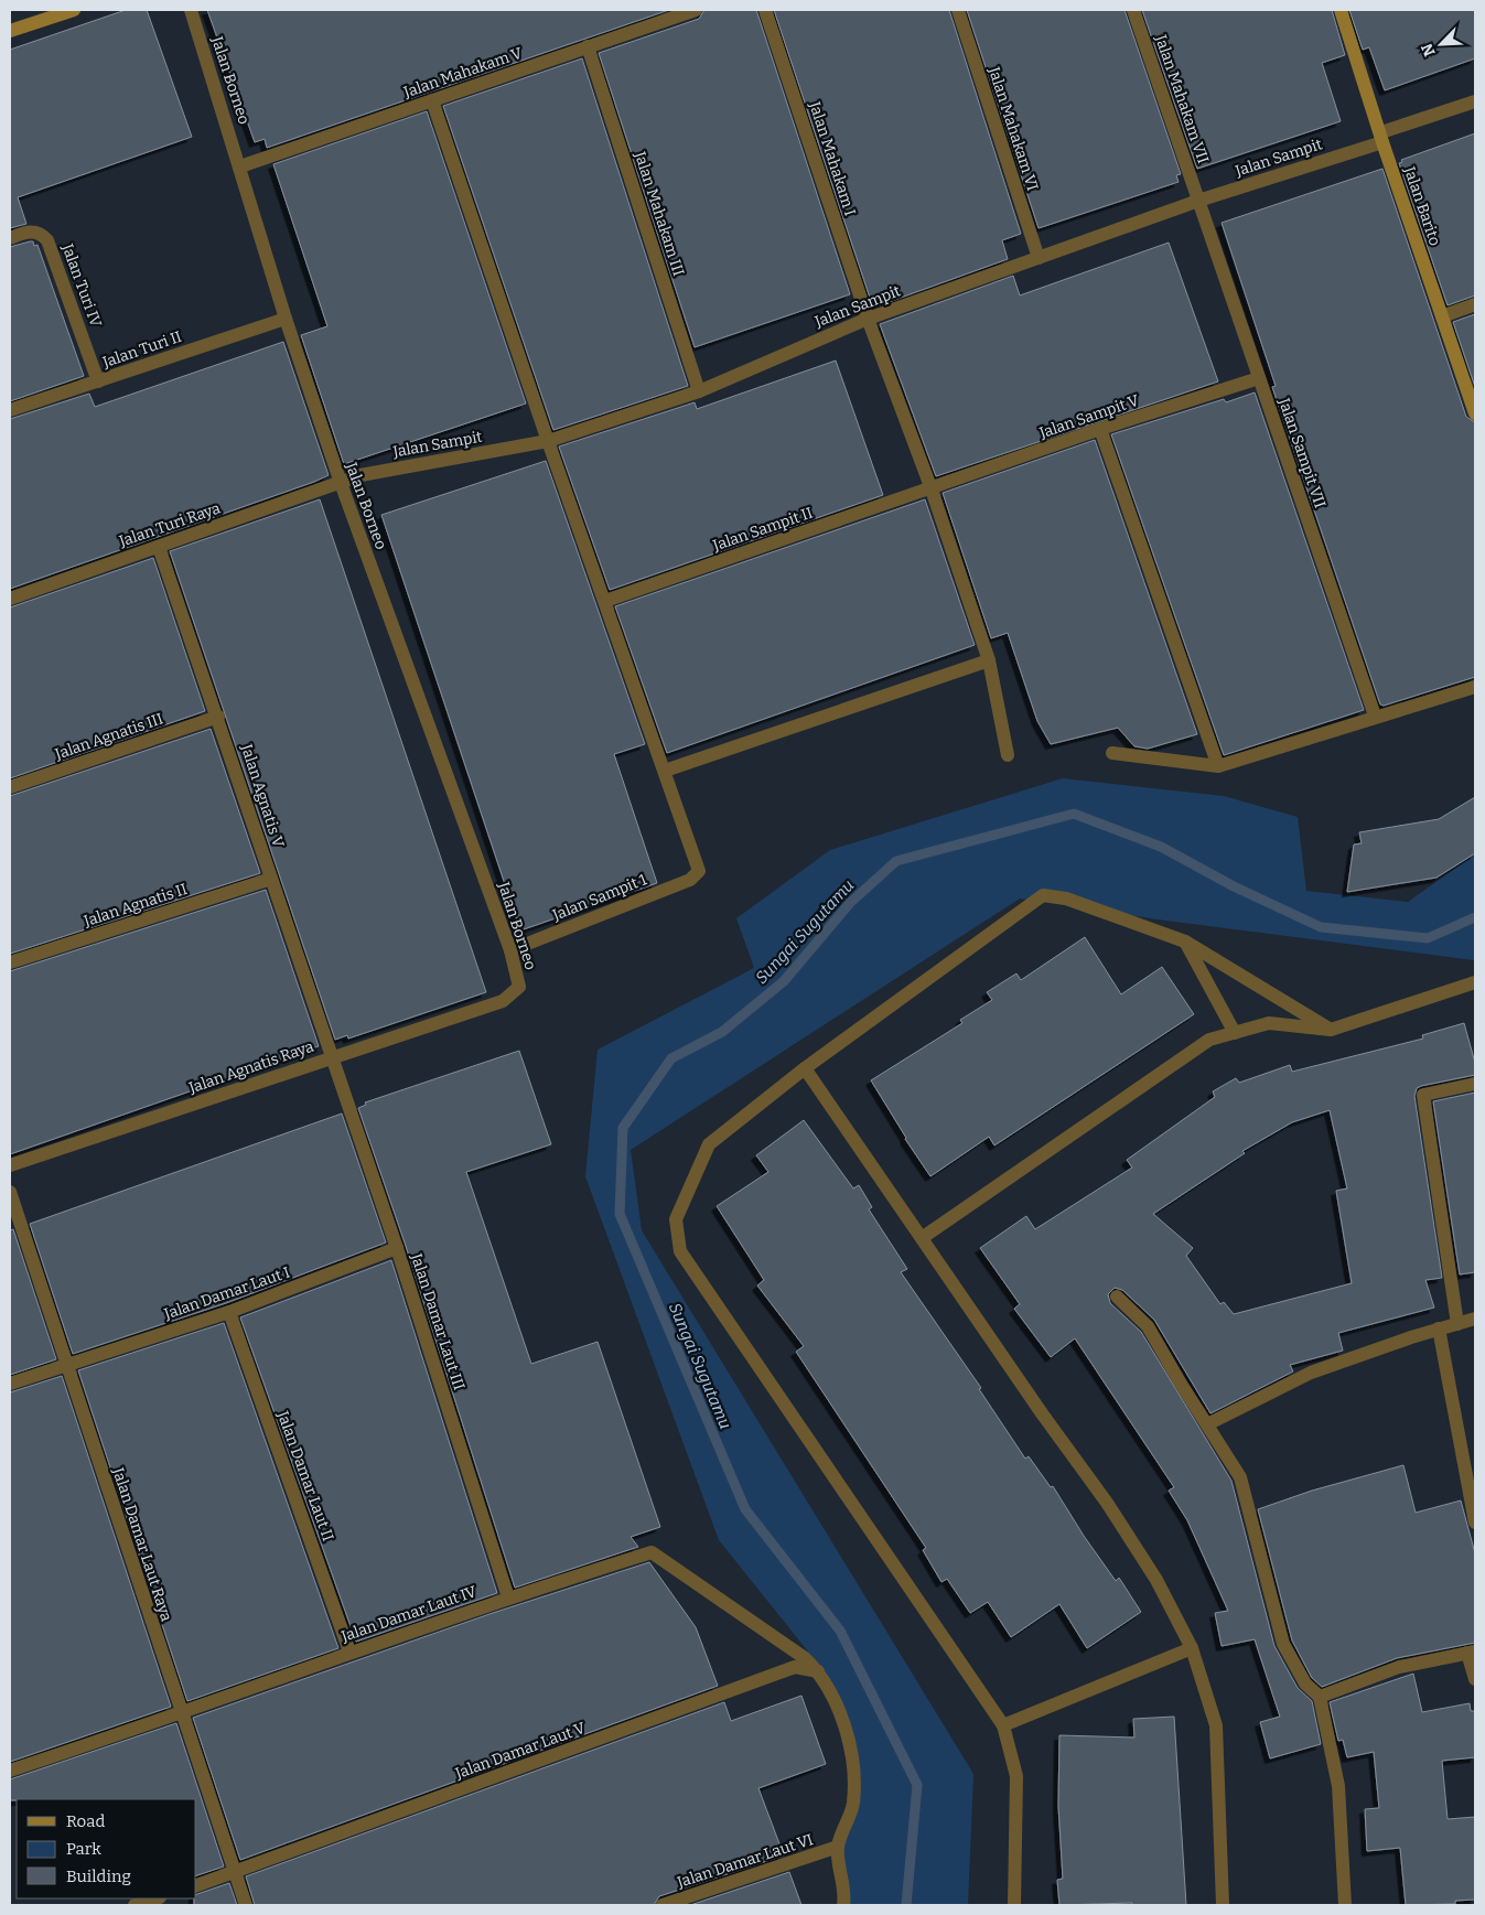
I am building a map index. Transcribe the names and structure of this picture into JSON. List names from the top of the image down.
{
  "streets": {
    "street": [
      "Jalan Mahakam V",
      "Jalan Borneo",
      "Jalan Mahakam VII",
      "Jalan Mahakam VI",
      "Jalan Sampit",
      "Jalan Mahakam I",
      "Jalan Barito",
      "Jalan Mahakam III",
      "Jalan Turi IV",
      "Jalan Turi II",
      "Jalan Sampit V",
      "Jalan Sampit VII",
      "Jalan Turi Raya",
      "Jalan Sampit II",
      "Jalan Agnatis III",
      "Jalan Agnatis V",
      "Jalan Sampit 1",
      "Jalan Agnatis II",
      "Jalan Agnatis Raya",
      "Jalan Damar Laut I",
      "Jalan Damar Laut III",
      "Jalan Damar Laut II",
      "Jalan Damar Laut Raya",
      "Jalan Damar Laut IV",
      "Jalan Damar Laut V",
      "Jalan Damar Laut VI"
    ]
  },
  "crossings": [
    ["Jalan Mahakam V", "Jalan Borneo"],
    ["Jalan Mahakam V", "Jalan Mahakam III"],
    ["Jalan Borneo", "Jalan Sampit"],
    ["Jalan Borneo", "Jalan Turi II"],
    ["Jalan Borneo", "Jalan Turi Raya"],
    ["Jalan Borneo", "Jalan Sampit 1"],
    ["Jalan Borneo", "Jalan Agnatis Raya"],
    ["Jalan Mahakam VII", "Jalan Sampit"],
    ["Jalan Mahakam VII", "Jalan Sampit VII"],
    ["Jalan Mahakam VI", "Jalan Sampit"],
    ["Jalan Sampit", "Jalan Mahakam I"],
    ["Jalan Sampit", "Jalan Barito"],
    ["Jalan Sampit", "Jalan Mahakam III"],
    ["Jalan Sampit", "Jalan Sampit VII"],
    ["Jalan Sampit", "Jalan Turi Raya"],
    ["Jalan Mahakam I", "Jalan Sampit V"],
    ["Jalan Mahakam I", "Jalan Sampit II"],
    ["Jalan Turi IV", "Jalan Turi II"],
    ["Jalan Sampit V", "Jalan Sampit VII"],
    ["Jalan Sampit V", "Jalan Sampit II"],
    ["Jalan Turi Raya", "Jalan Agnatis V"],
    ["Jalan Agnatis III", "Jalan Agnatis V"],
    ["Jalan Agnatis V", "Jalan Agnatis II"],
    ["Jalan Agnatis V", "Jalan Agnatis Raya"],
    ["Jalan Agnatis V", "Jalan Damar Laut III"],
    ["Jalan Agnatis Raya", "Jalan Damar Laut III"],
    ["Jalan Damar Laut I", "Jalan Damar Laut III"],
    ["Jalan Damar Laut I", "Jalan Damar Laut II"],
    ["Jalan Damar Laut I", "Jalan Damar Laut Raya"],
    ["Jalan Damar Laut III", "Jalan Damar Laut IV"],
    ["Jalan Damar Laut II", "Jalan Damar Laut IV"],
    ["Jalan Damar Laut Raya", "Jalan Damar Laut IV"],
    ["Jalan Damar Laut Raya", "Jalan Damar Laut V"],
    ["Jalan Damar Laut IV", "Jalan Damar Laut V"]
  ],
  "water": ["Sungai Sugutamu"],
  "legend": ["Road", "Park", "Building"],
  "north": "bottom left"
}
